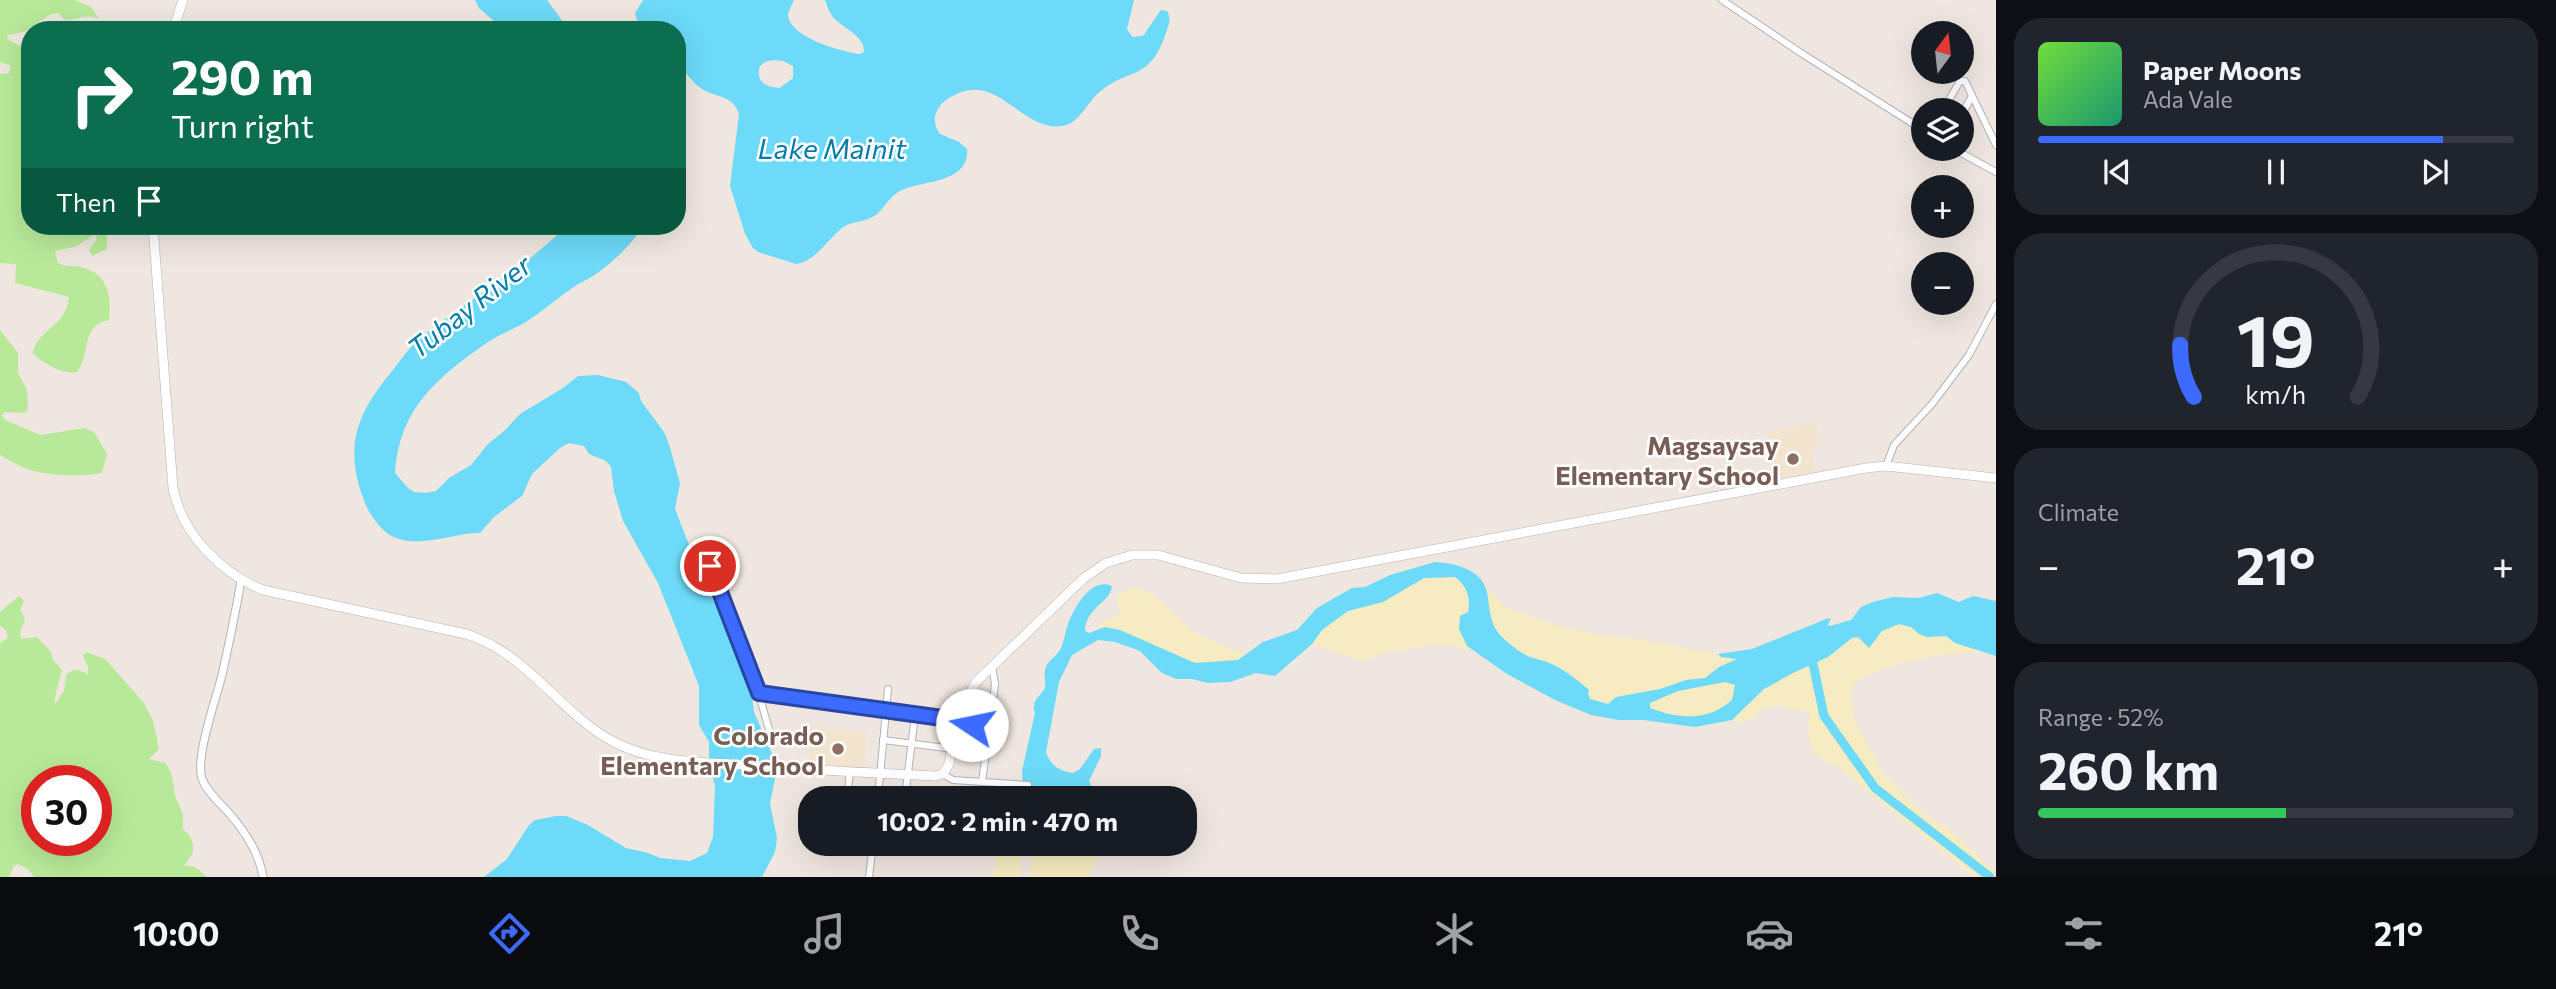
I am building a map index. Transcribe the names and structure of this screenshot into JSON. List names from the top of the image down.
{
  "water": ["Lake Mainit", "Tubay River"],
  "places": ["Magsaysay Elementary School", "Colorado Elementary School"],
  "north": "top",
  "page": {
    "map_buttons": ["+", "−"],
    "turn": ["290 m", "Turn right"],
    "song": ["Paper Moons", "Ada Vale"],
    "then": "Then",
    "tile": [
      "Climate",
      ["Range · 52%", "260 km"]
    ],
    "heat": ["−", "21°", "+"],
    "limit": "30",
    "trip": "10:02 · 2 min · 470 m",
    "tabs": ["10:00", "21°"],
    "gauge": ["19", "km/h"]
  }
}
